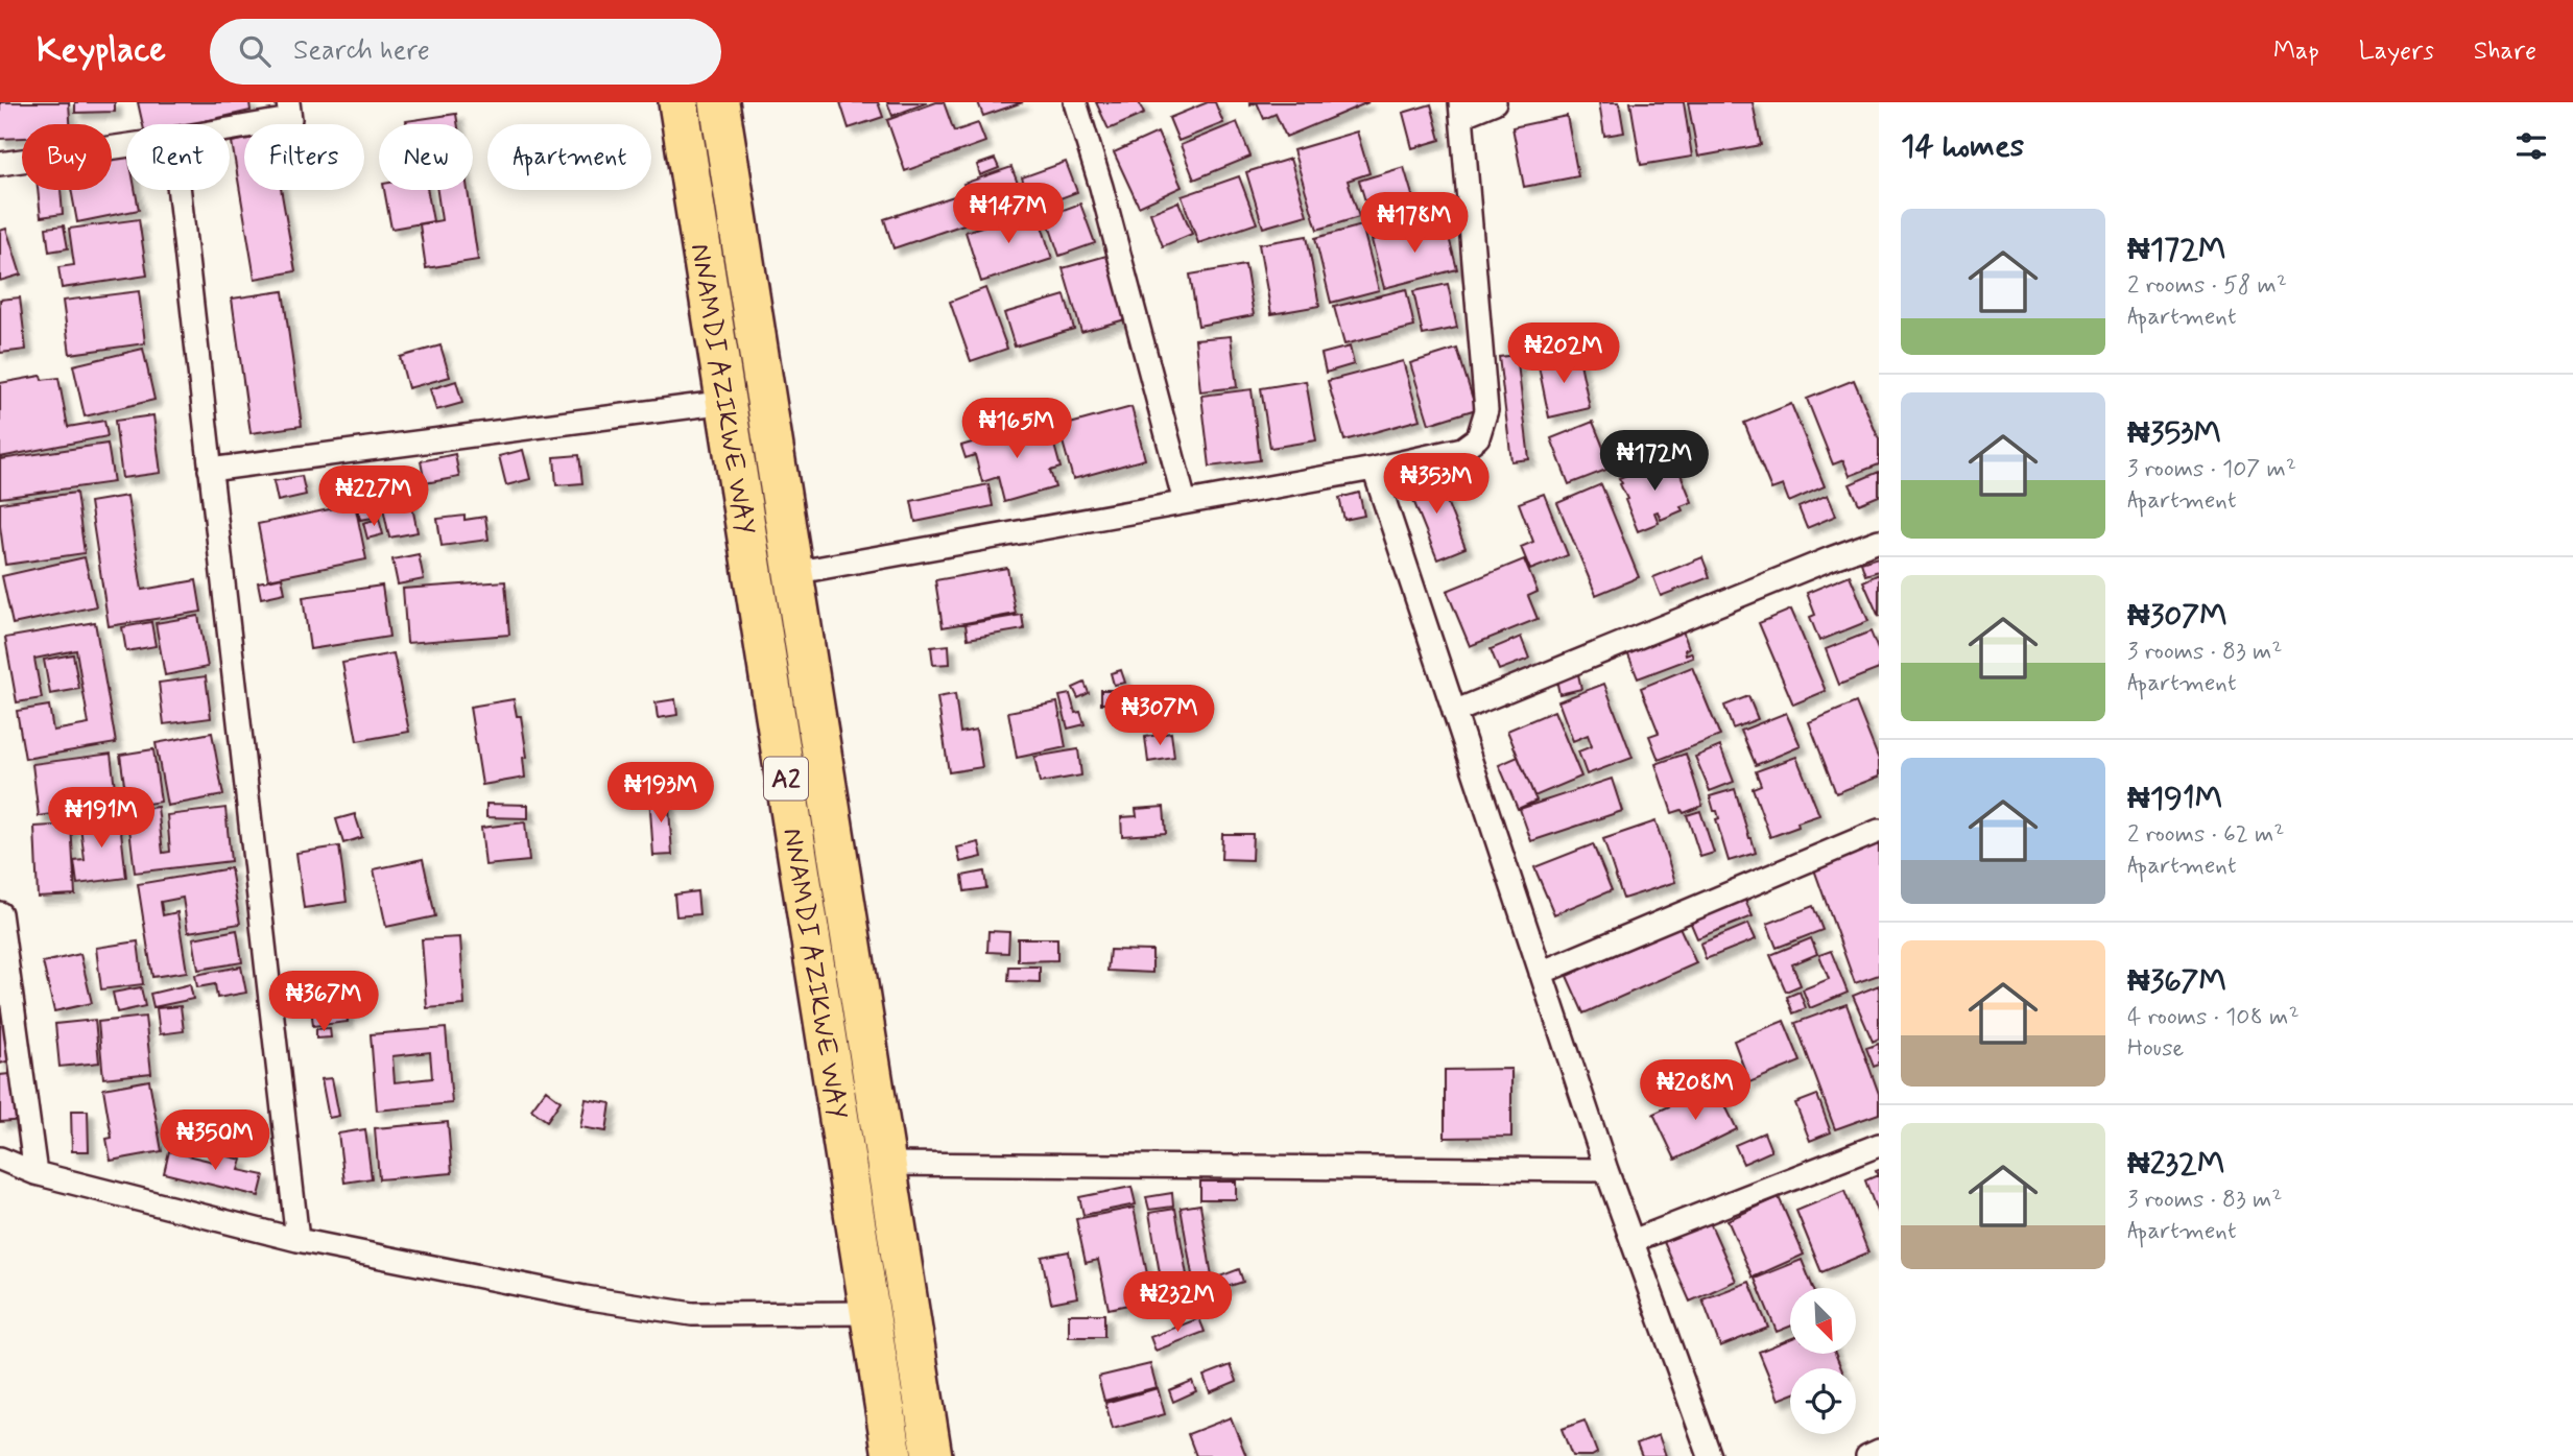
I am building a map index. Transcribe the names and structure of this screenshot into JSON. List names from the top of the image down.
{
  "streets": {
    "highway": ["NNAMDI AZIKWE WAY", "A2"]
  },
  "north": "bottom right",
  "page": {
    "header": "Keyplace",
    "search": "Search here",
    "nav": ["Map", "Layers", "Share"],
    "heading": "14 homes",
    "chip": [
      "Buy",
      "Rent",
      "Filters",
      "New",
      "Apartment"
    ],
    "price": [
      "₦147M",
      "₦178M",
      "₦202M",
      "₦165M",
      "₦172M",
      "₦353M",
      "₦227M",
      "₦307M",
      "₦193M",
      "₦191M",
      "₦367M",
      "₦208M",
      "₦350M",
      "₦232M"
    ],
    "list": [
      {
        "name": "₦172M",
        "note": "2 rooms · 58 m² · Apartment"
      },
      {
        "name": "₦353M",
        "note": "3 rooms · 107 m² · Apartment"
      },
      {
        "name": "₦307M",
        "note": "3 rooms · 83 m² · Apartment"
      },
      {
        "name": "₦191M",
        "note": "2 rooms · 62 m² · Apartment"
      },
      {
        "name": "₦367M",
        "note": "4 rooms · 108 m² · House"
      },
      {
        "name": "₦232M",
        "note": "3 rooms · 83 m² · Apartment"
      }
    ]
  }
}
